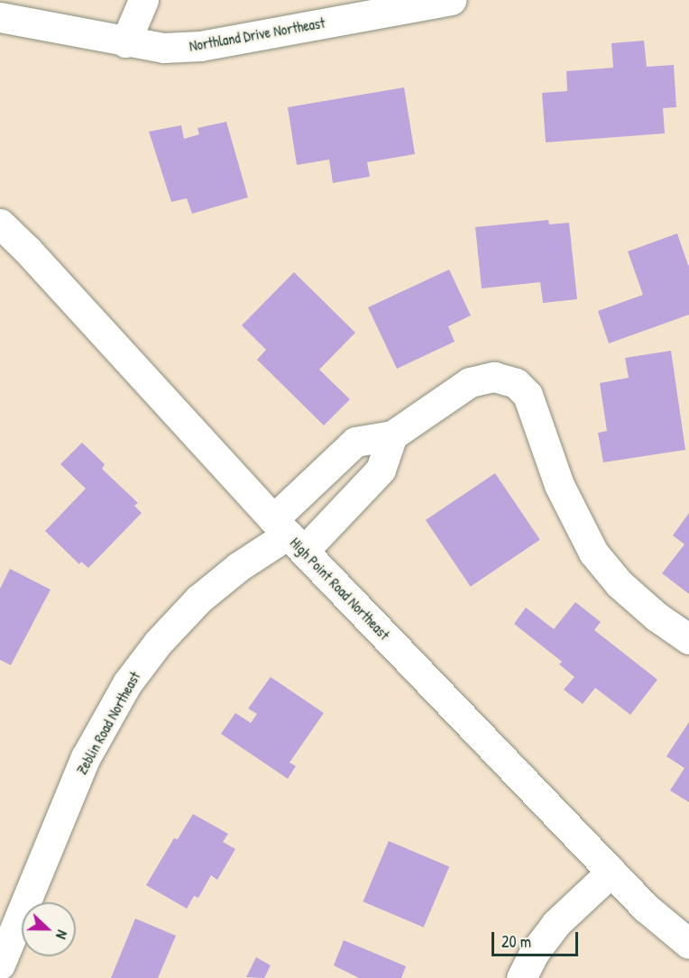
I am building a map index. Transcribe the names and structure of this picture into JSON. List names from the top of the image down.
{
  "streets": {
    "street": ["Northland Drive Northeast", "High Point Road Northeast", "Zeblin Road Northeast"]
  },
  "crossings": [
    ["High Point Road Northeast", "Zeblin Road Northeast"]
  ],
  "scale_bar": "20 m",
  "north": "right"
}
